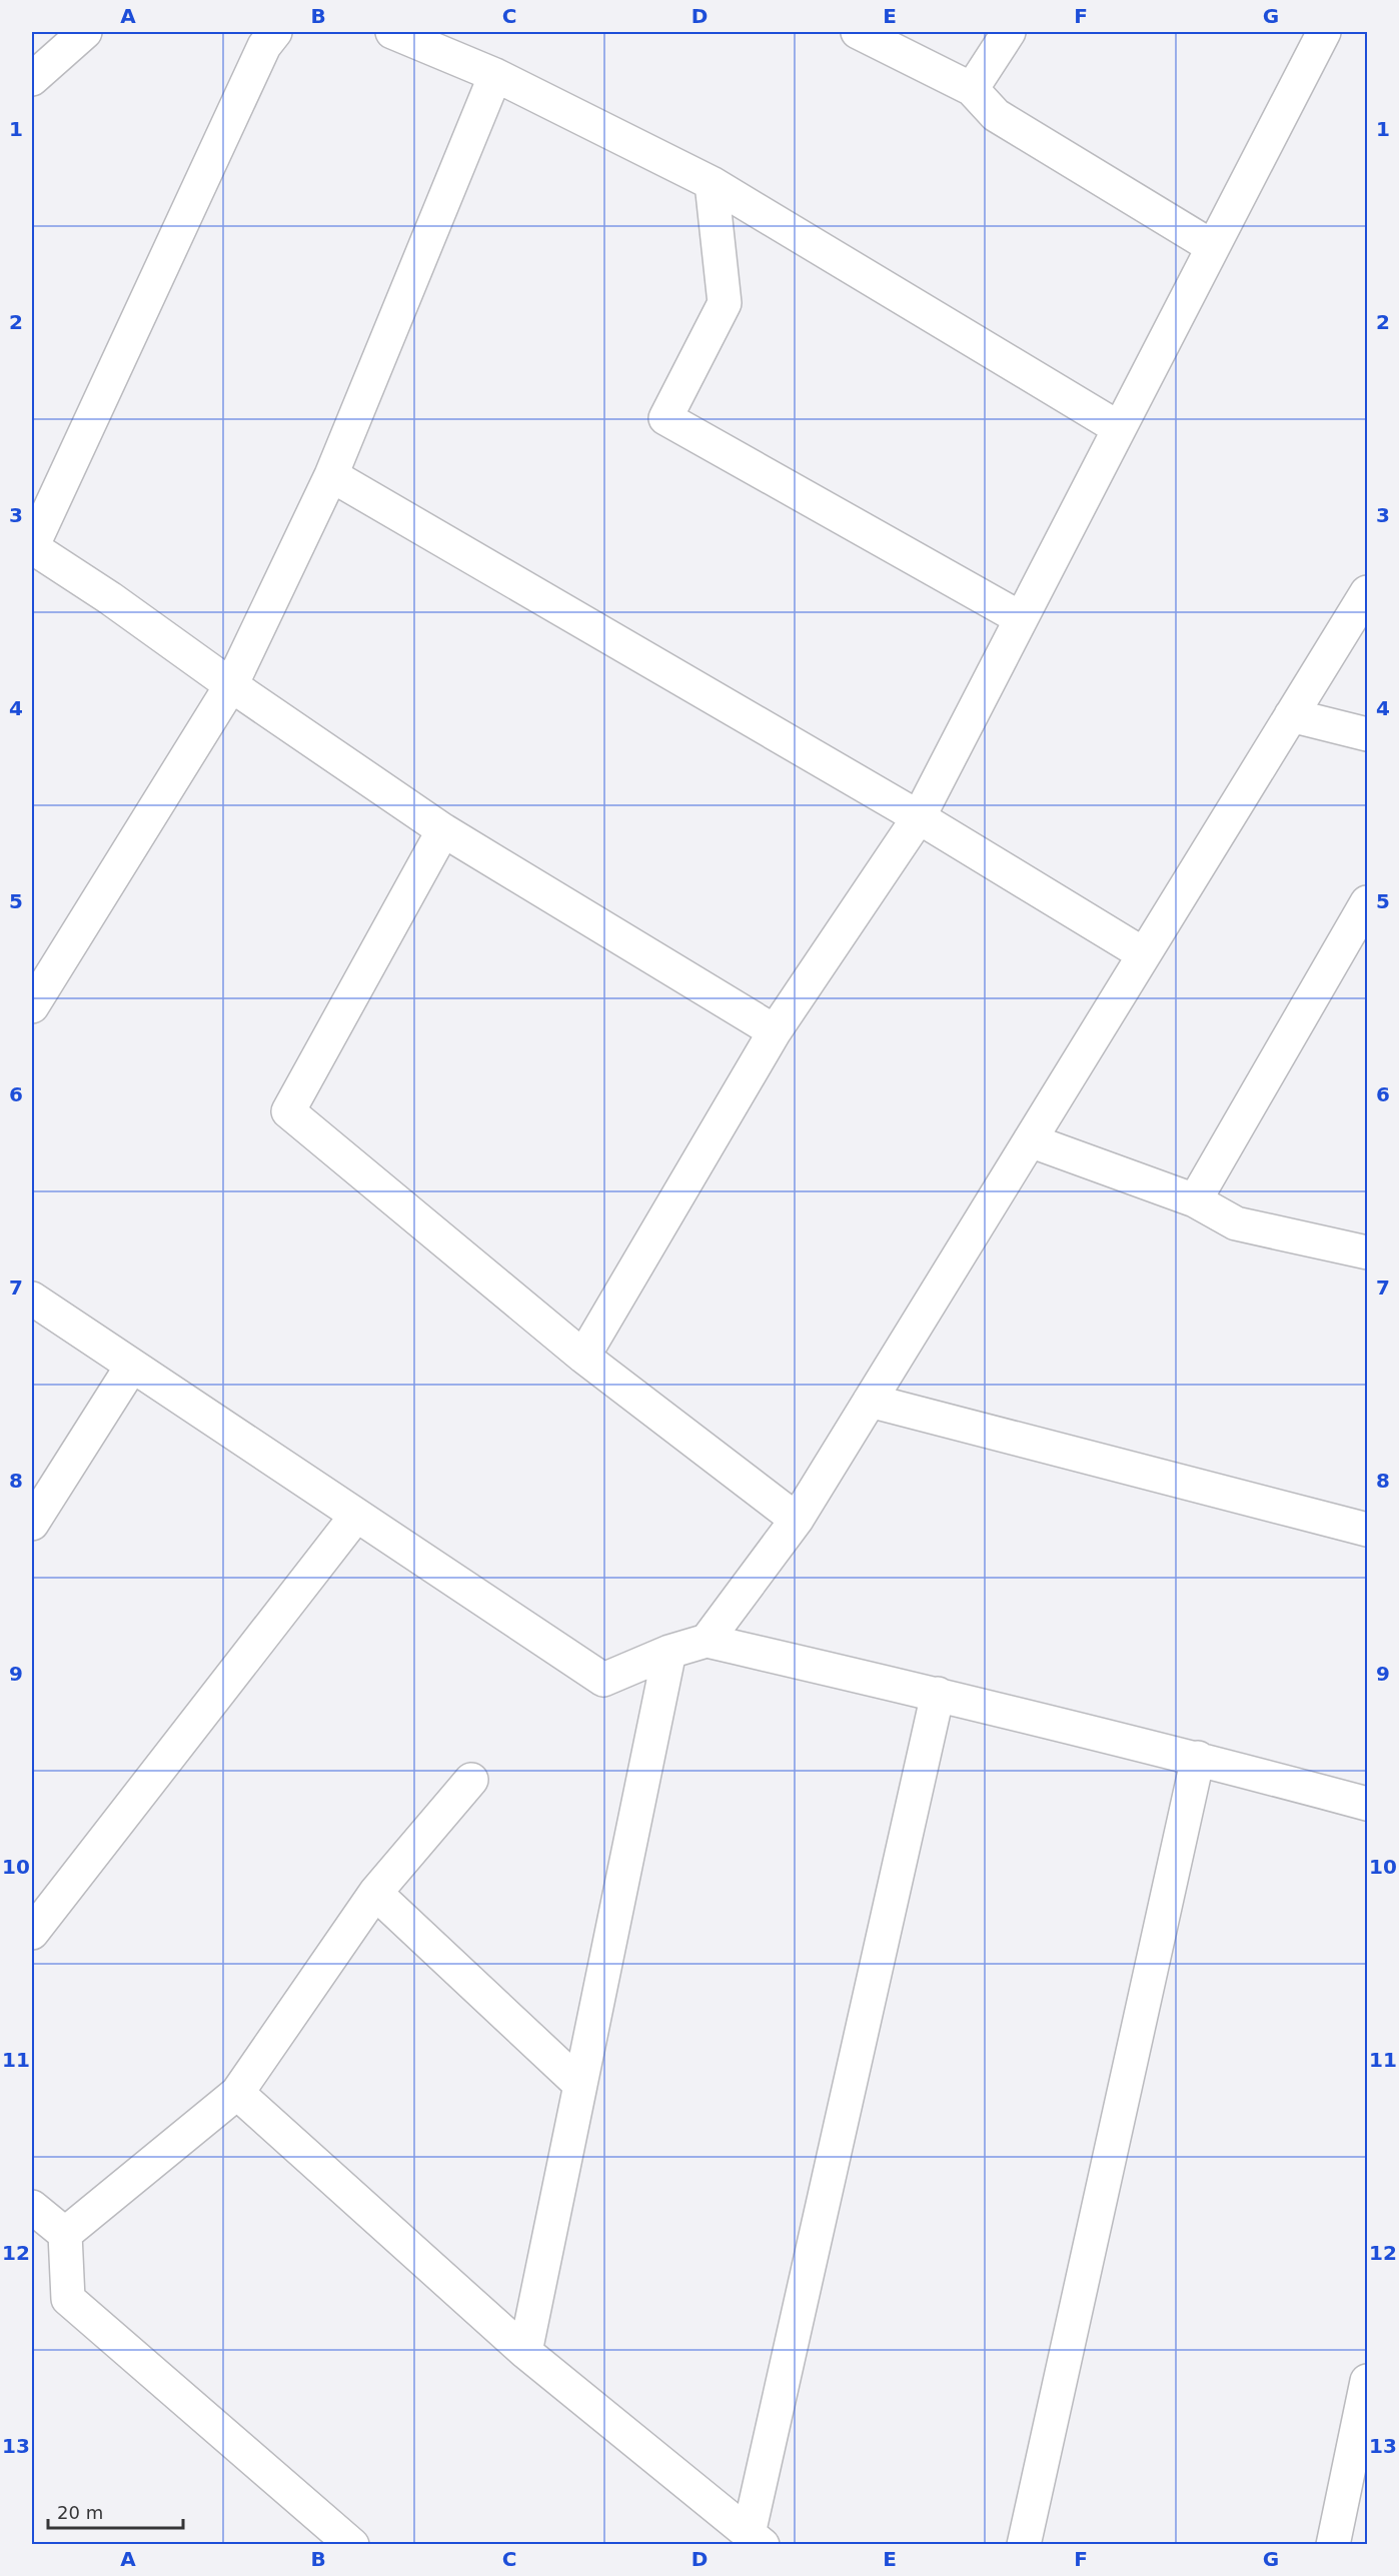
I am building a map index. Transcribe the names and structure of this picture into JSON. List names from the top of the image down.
{
  "scale_bar": "20 m",
  "grid": {
    "columns": [
      "A",
      "B",
      "C",
      "D",
      "E",
      "F",
      "G"
    ],
    "rows": [
      "1",
      "2",
      "3",
      "4",
      "5",
      "6",
      "7",
      "8",
      "9",
      "10",
      "11",
      "12",
      "13"
    ]
  }
}
